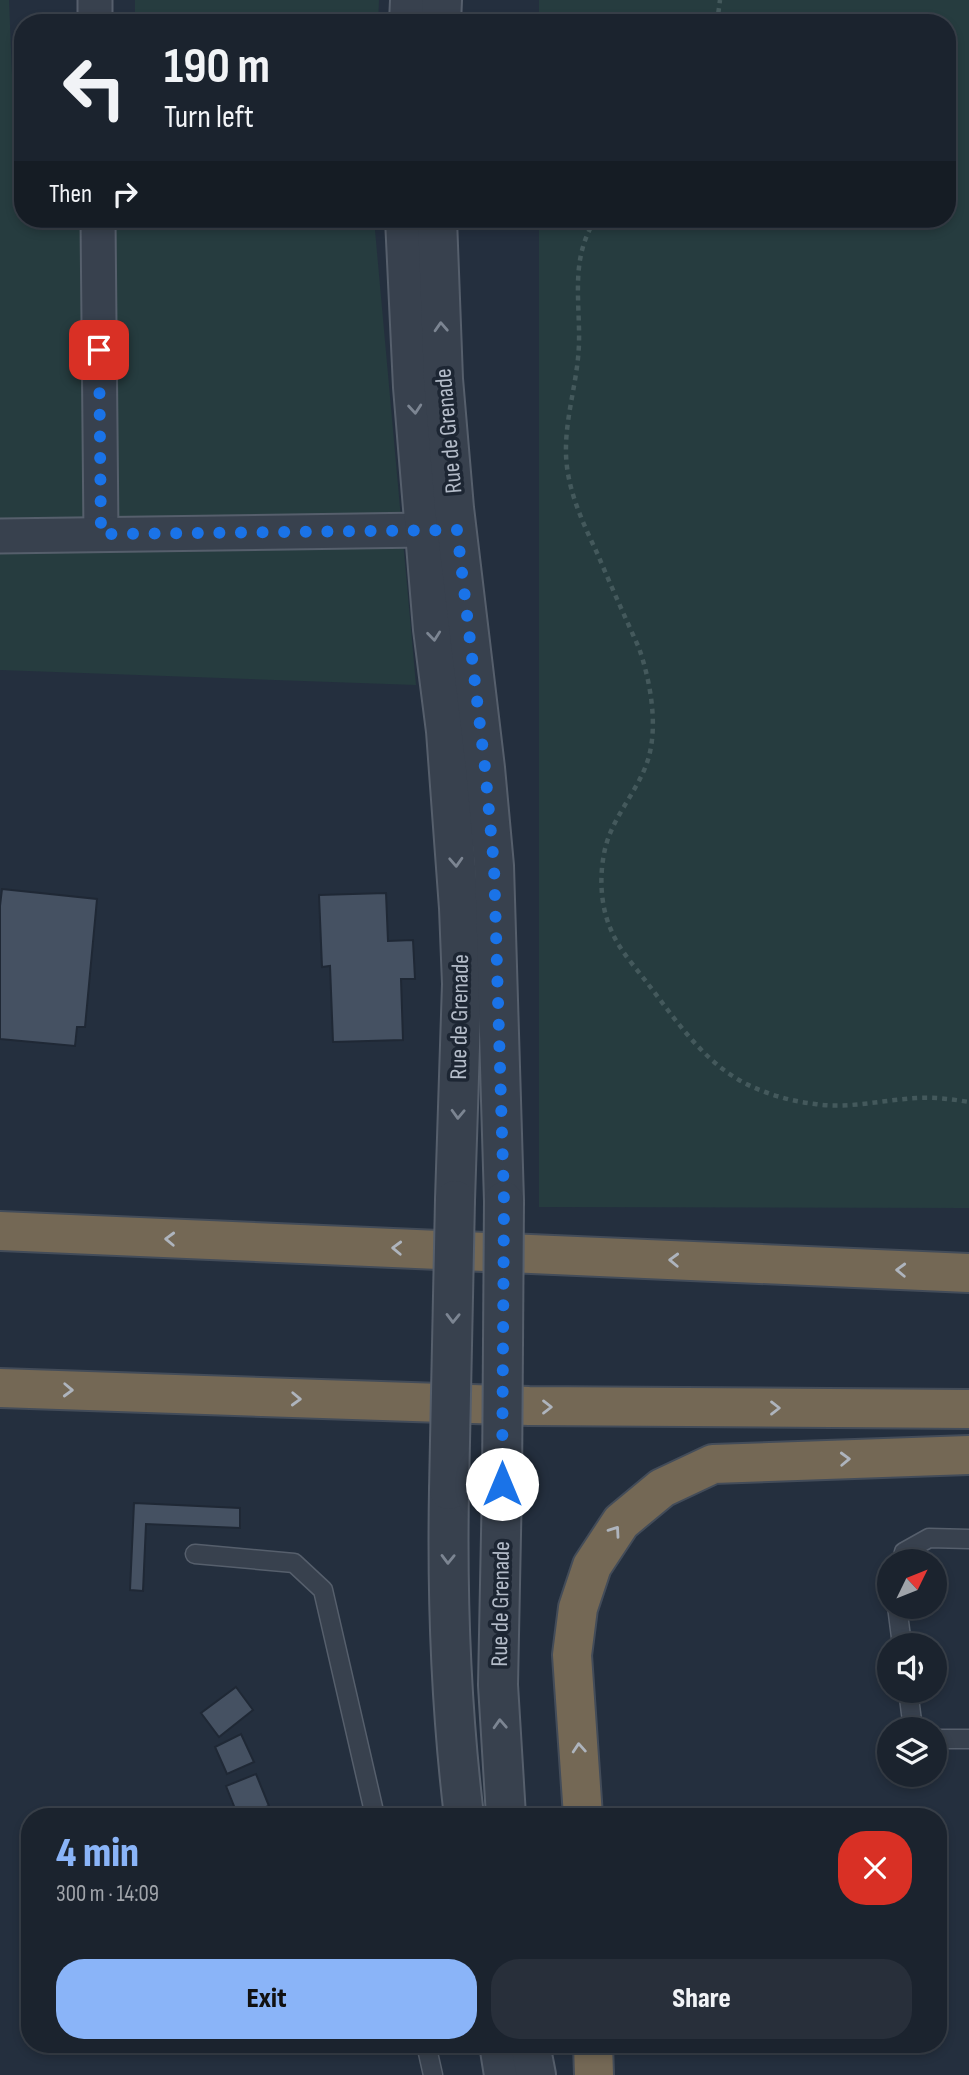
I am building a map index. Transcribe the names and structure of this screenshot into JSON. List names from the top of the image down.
{
  "streets": {
    "street": ["Rue de Grenade"]
  },
  "north": "top right",
  "page": {
    "turn": ["190 m", "Turn left"],
    "then": "Then",
    "heading": ["4 min", "300 m · 14:09"],
    "buttons": ["Exit", "Share"]
  }
}
